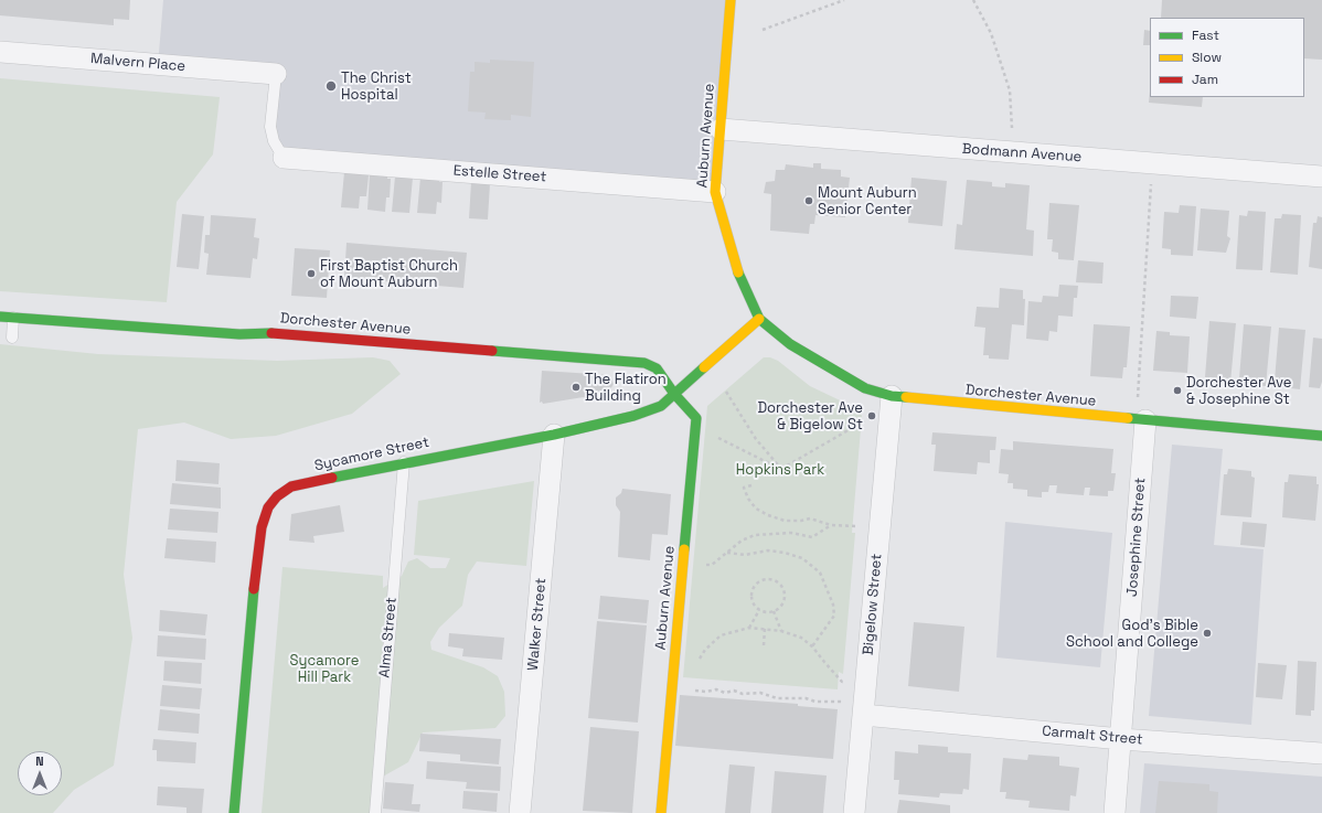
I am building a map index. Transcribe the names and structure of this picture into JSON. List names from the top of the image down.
{
  "streets": {
    "street": [
      "Malvern Place",
      "Auburn Avenue",
      "Bodmann Avenue",
      "Estelle Street",
      "Dorchester Avenue",
      "Sycamore Street",
      "Josephine Street",
      "Bigelow Street",
      "Walker Street",
      "Carmalt Street"
    ],
    "lane": ["Alma Street"]
  },
  "crossings": [
    ["Auburn Avenue", "Bodmann Avenue"],
    ["Auburn Avenue", "Estelle Street"],
    ["Auburn Avenue", "Dorchester Avenue"],
    ["Auburn Avenue", "Sycamore Street"],
    ["Dorchester Avenue", "Sycamore Street"],
    ["Dorchester Avenue", "Josephine Street"],
    ["Dorchester Avenue", "Bigelow Street"],
    ["Sycamore Street", "Walker Street"],
    ["Sycamore Street", "Alma Street"],
    ["Josephine Street", "Carmalt Street"],
    ["Bigelow Street", "Carmalt Street"]
  ],
  "parks": ["Hopkins Park", "Sycamore Hill Park"],
  "places": [
    "The Christ Hospital",
    "Mount Auburn Senior Center",
    "First Baptist Church of Mount Auburn",
    "The Flatiron Building",
    "Dorchester Ave & Josephine St",
    "Dorchester Ave & Bigelow St",
    "God's Bible School and College"
  ],
  "legend": ["Fast", "Slow", "Jam"],
  "north": "top"
}
